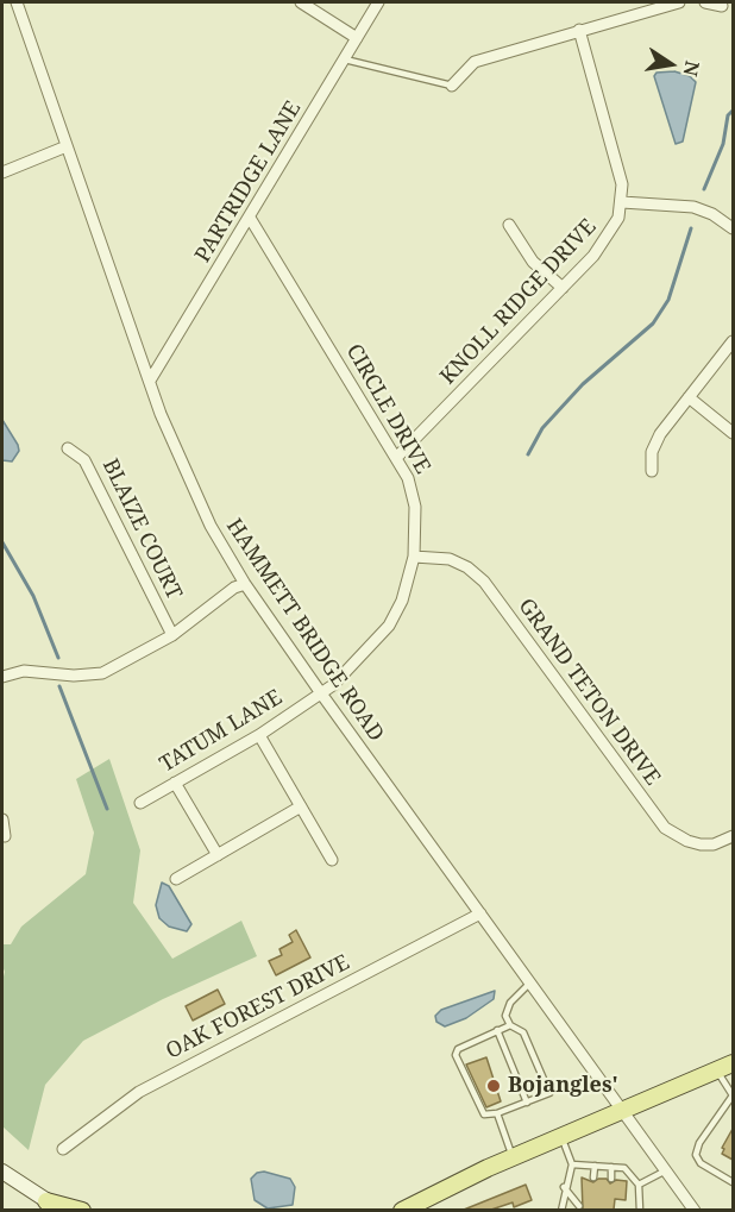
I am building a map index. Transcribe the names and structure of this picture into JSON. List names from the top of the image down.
{
  "streets": {
    "street": [
      "PARTRIDGE LANE",
      "KNOLL RIDGE DRIVE",
      "CIRCLE DRIVE",
      "BLAIZE COURT",
      "HAMMETT BRIDGE ROAD",
      "GRAND TETON DRIVE",
      "TATUM LANE",
      "OAK FOREST DRIVE"
    ]
  },
  "crossings": [
    ["PARTRIDGE LANE", "CIRCLE DRIVE"],
    ["PARTRIDGE LANE", "HAMMETT BRIDGE ROAD"],
    ["KNOLL RIDGE DRIVE", "CIRCLE DRIVE"],
    ["CIRCLE DRIVE", "HAMMETT BRIDGE ROAD"],
    ["CIRCLE DRIVE", "GRAND TETON DRIVE"],
    ["CIRCLE DRIVE", "TATUM LANE"],
    ["HAMMETT BRIDGE ROAD", "TATUM LANE"],
    ["HAMMETT BRIDGE ROAD", "OAK FOREST DRIVE"]
  ],
  "places": ["Bojangles'"],
  "north": "right"
}
